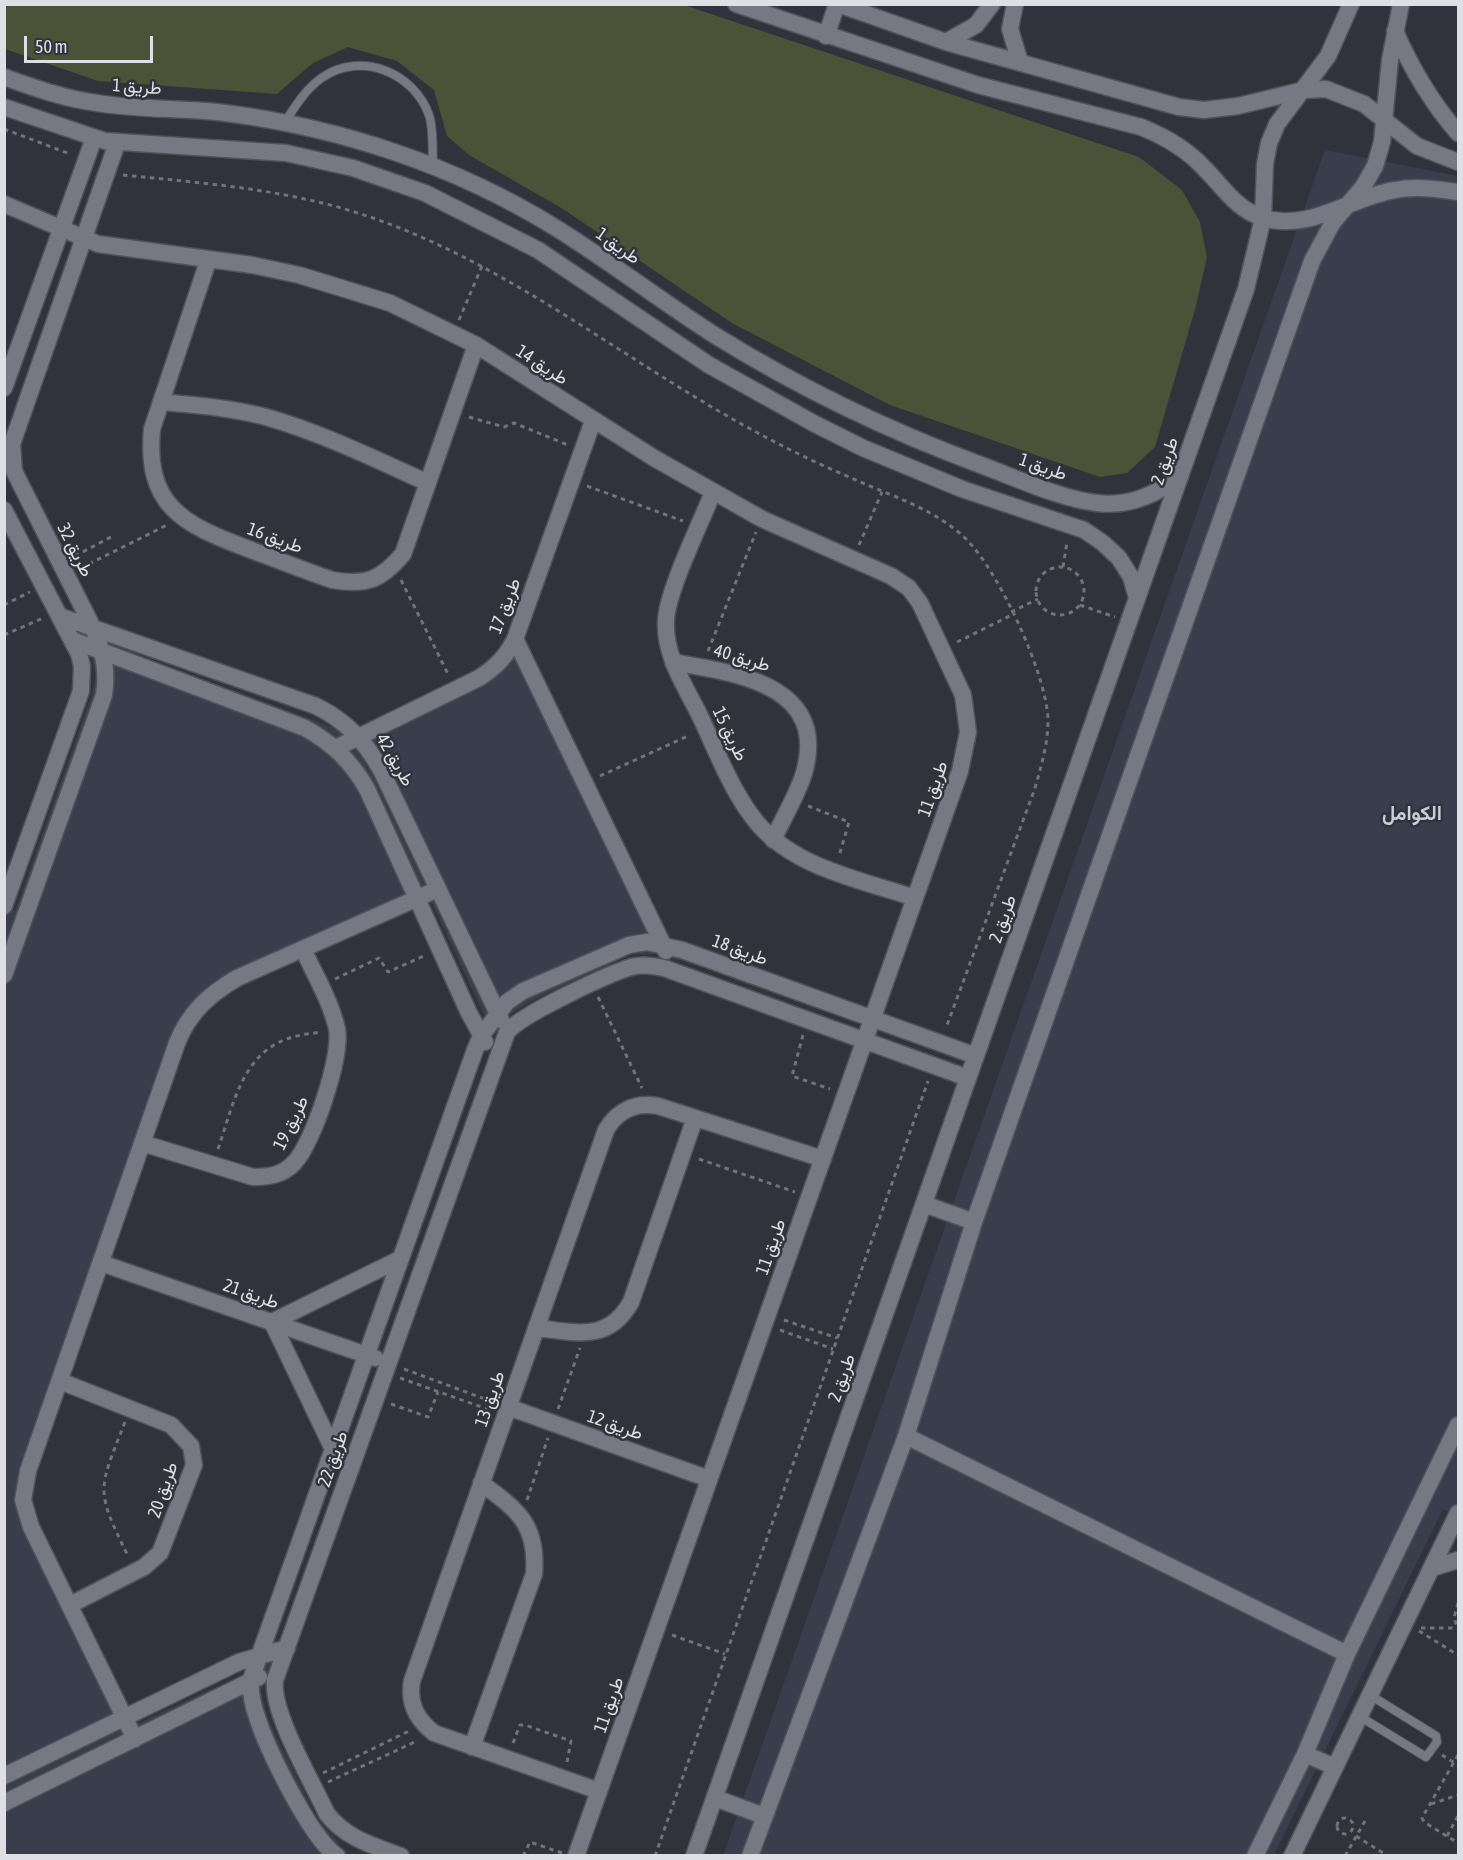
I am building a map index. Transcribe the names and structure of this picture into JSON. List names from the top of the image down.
{
  "streets": {
    "street": [
      "طريق 1",
      "طريق 14",
      "طريق 2",
      "طريق 16",
      "طريق 32",
      "طريق 17",
      "طريق 40",
      "طريق 15",
      "طريق 42",
      "طريق 11",
      "طريق 18",
      "طريق 19",
      "طريق 21",
      "طريق 13",
      "طريق 12",
      "طريق 22",
      "طريق 20"
    ]
  },
  "crossings": [
    ["طريق 1", "طريق 2"],
    ["طريق 14", "طريق 16"],
    ["طريق 14", "طريق 32"],
    ["طريق 14", "طريق 17"],
    ["طريق 14", "طريق 15"],
    ["طريق 14", "طريق 11"],
    ["طريق 2", "طريق 18"],
    ["طريق 32", "طريق 42"],
    ["طريق 17", "طريق 42"],
    ["طريق 40", "طريق 15"],
    ["طريق 15", "طريق 11"],
    ["طريق 42", "طريق 18"],
    ["طريق 42", "طريق 22"],
    ["طريق 11", "طريق 18"],
    ["طريق 11", "طريق 12"],
    ["طريق 18", "طريق 22"],
    ["طريق 21", "طريق 22"],
    ["طريق 13", "طريق 12"]
  ],
  "districts": ["الكوامل"],
  "scale_bar": "50 m"
}
